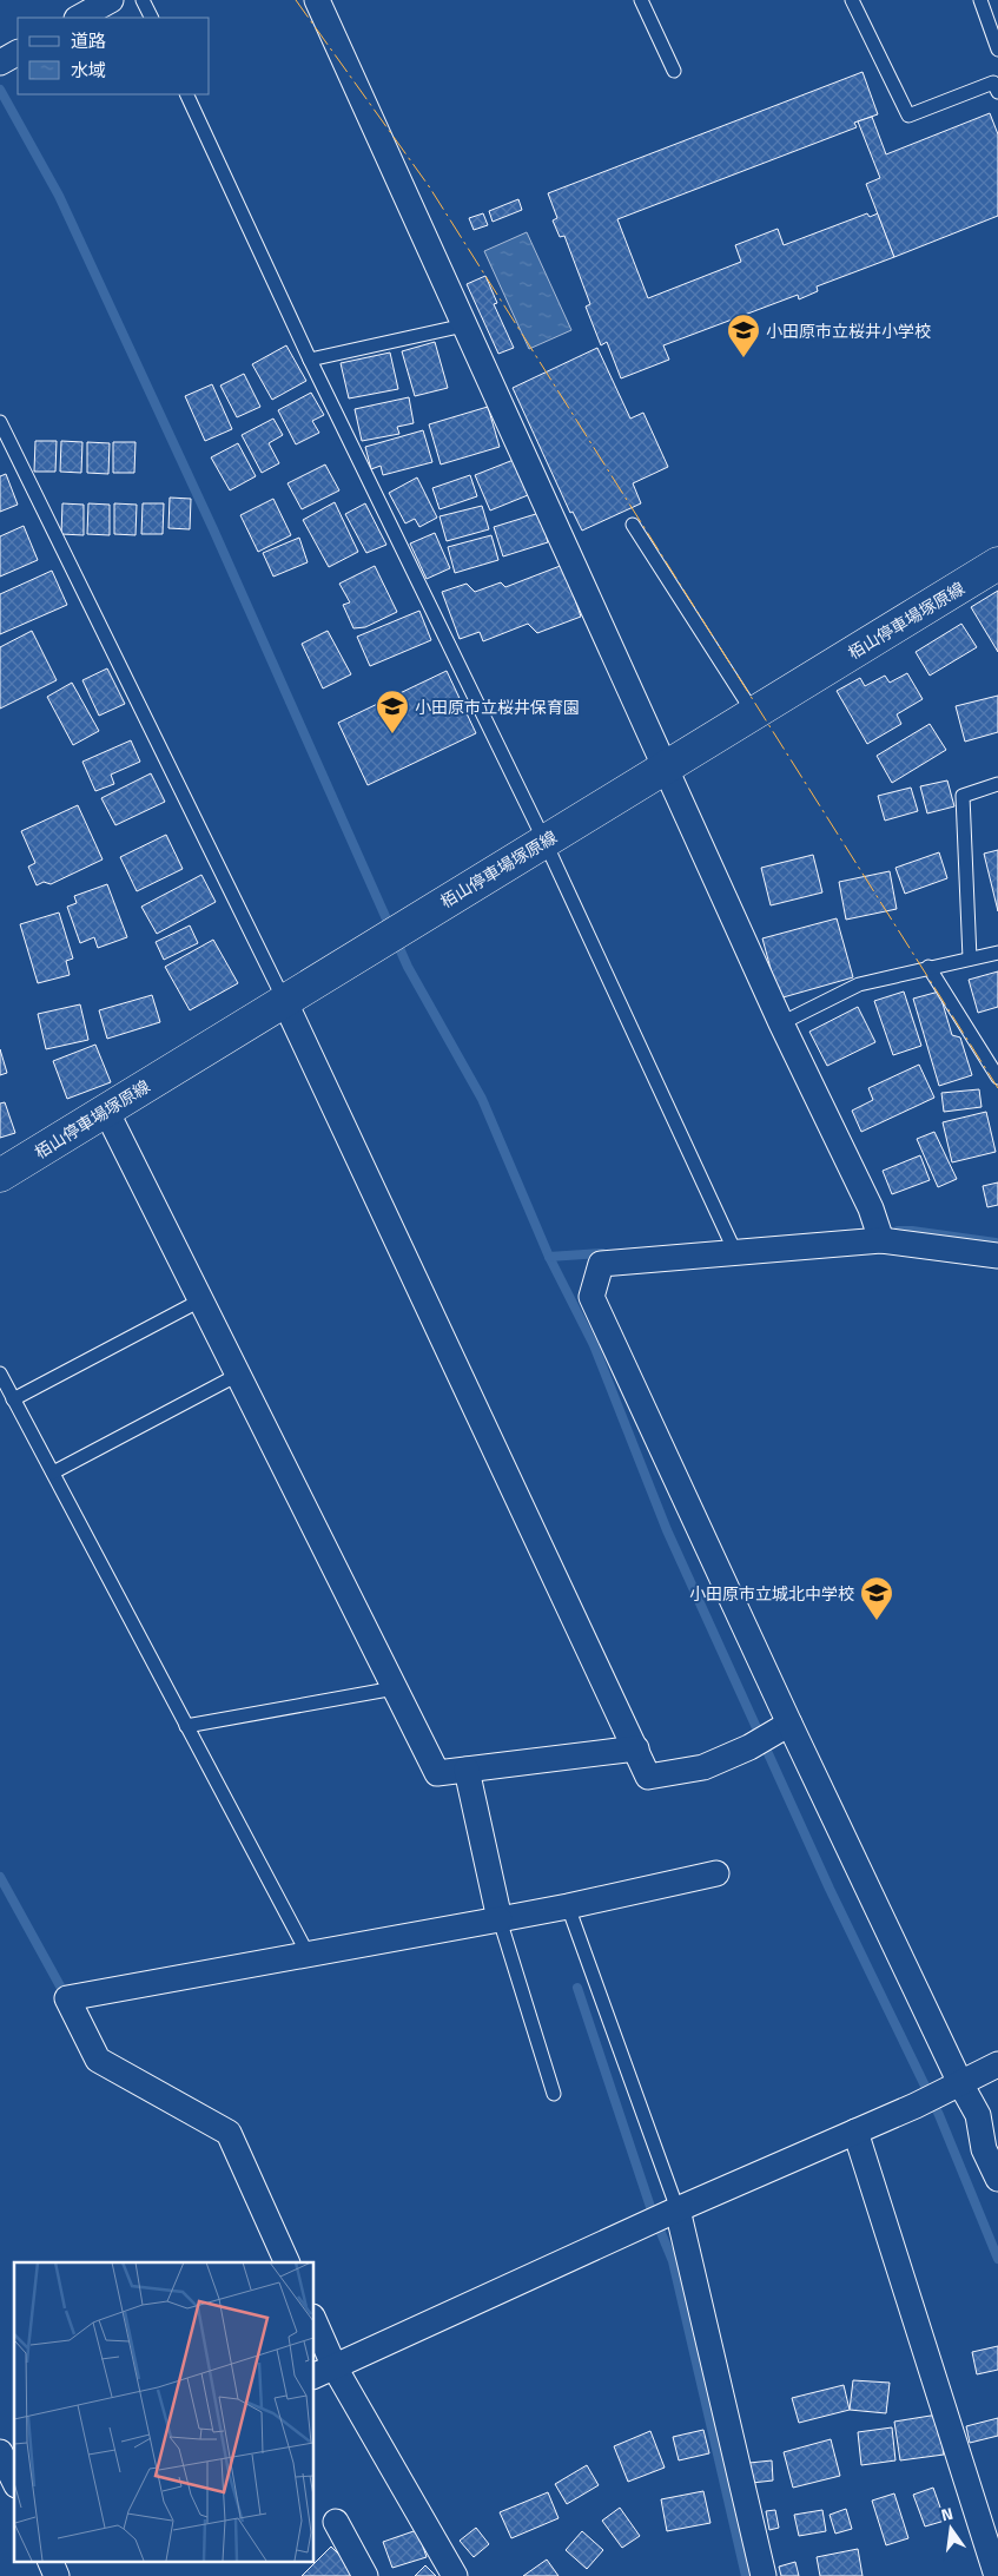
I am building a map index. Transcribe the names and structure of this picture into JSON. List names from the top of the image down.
{
  "streets": {
    "main road": ["栢山停車場塚原線"]
  },
  "places": {
    "school or university": ["小田原市立桜井小学校", "小田原市立桜井保育園", "小田原市立城北中学校"]
  },
  "legend": ["道路", "水域"],
  "north": "top"
}
